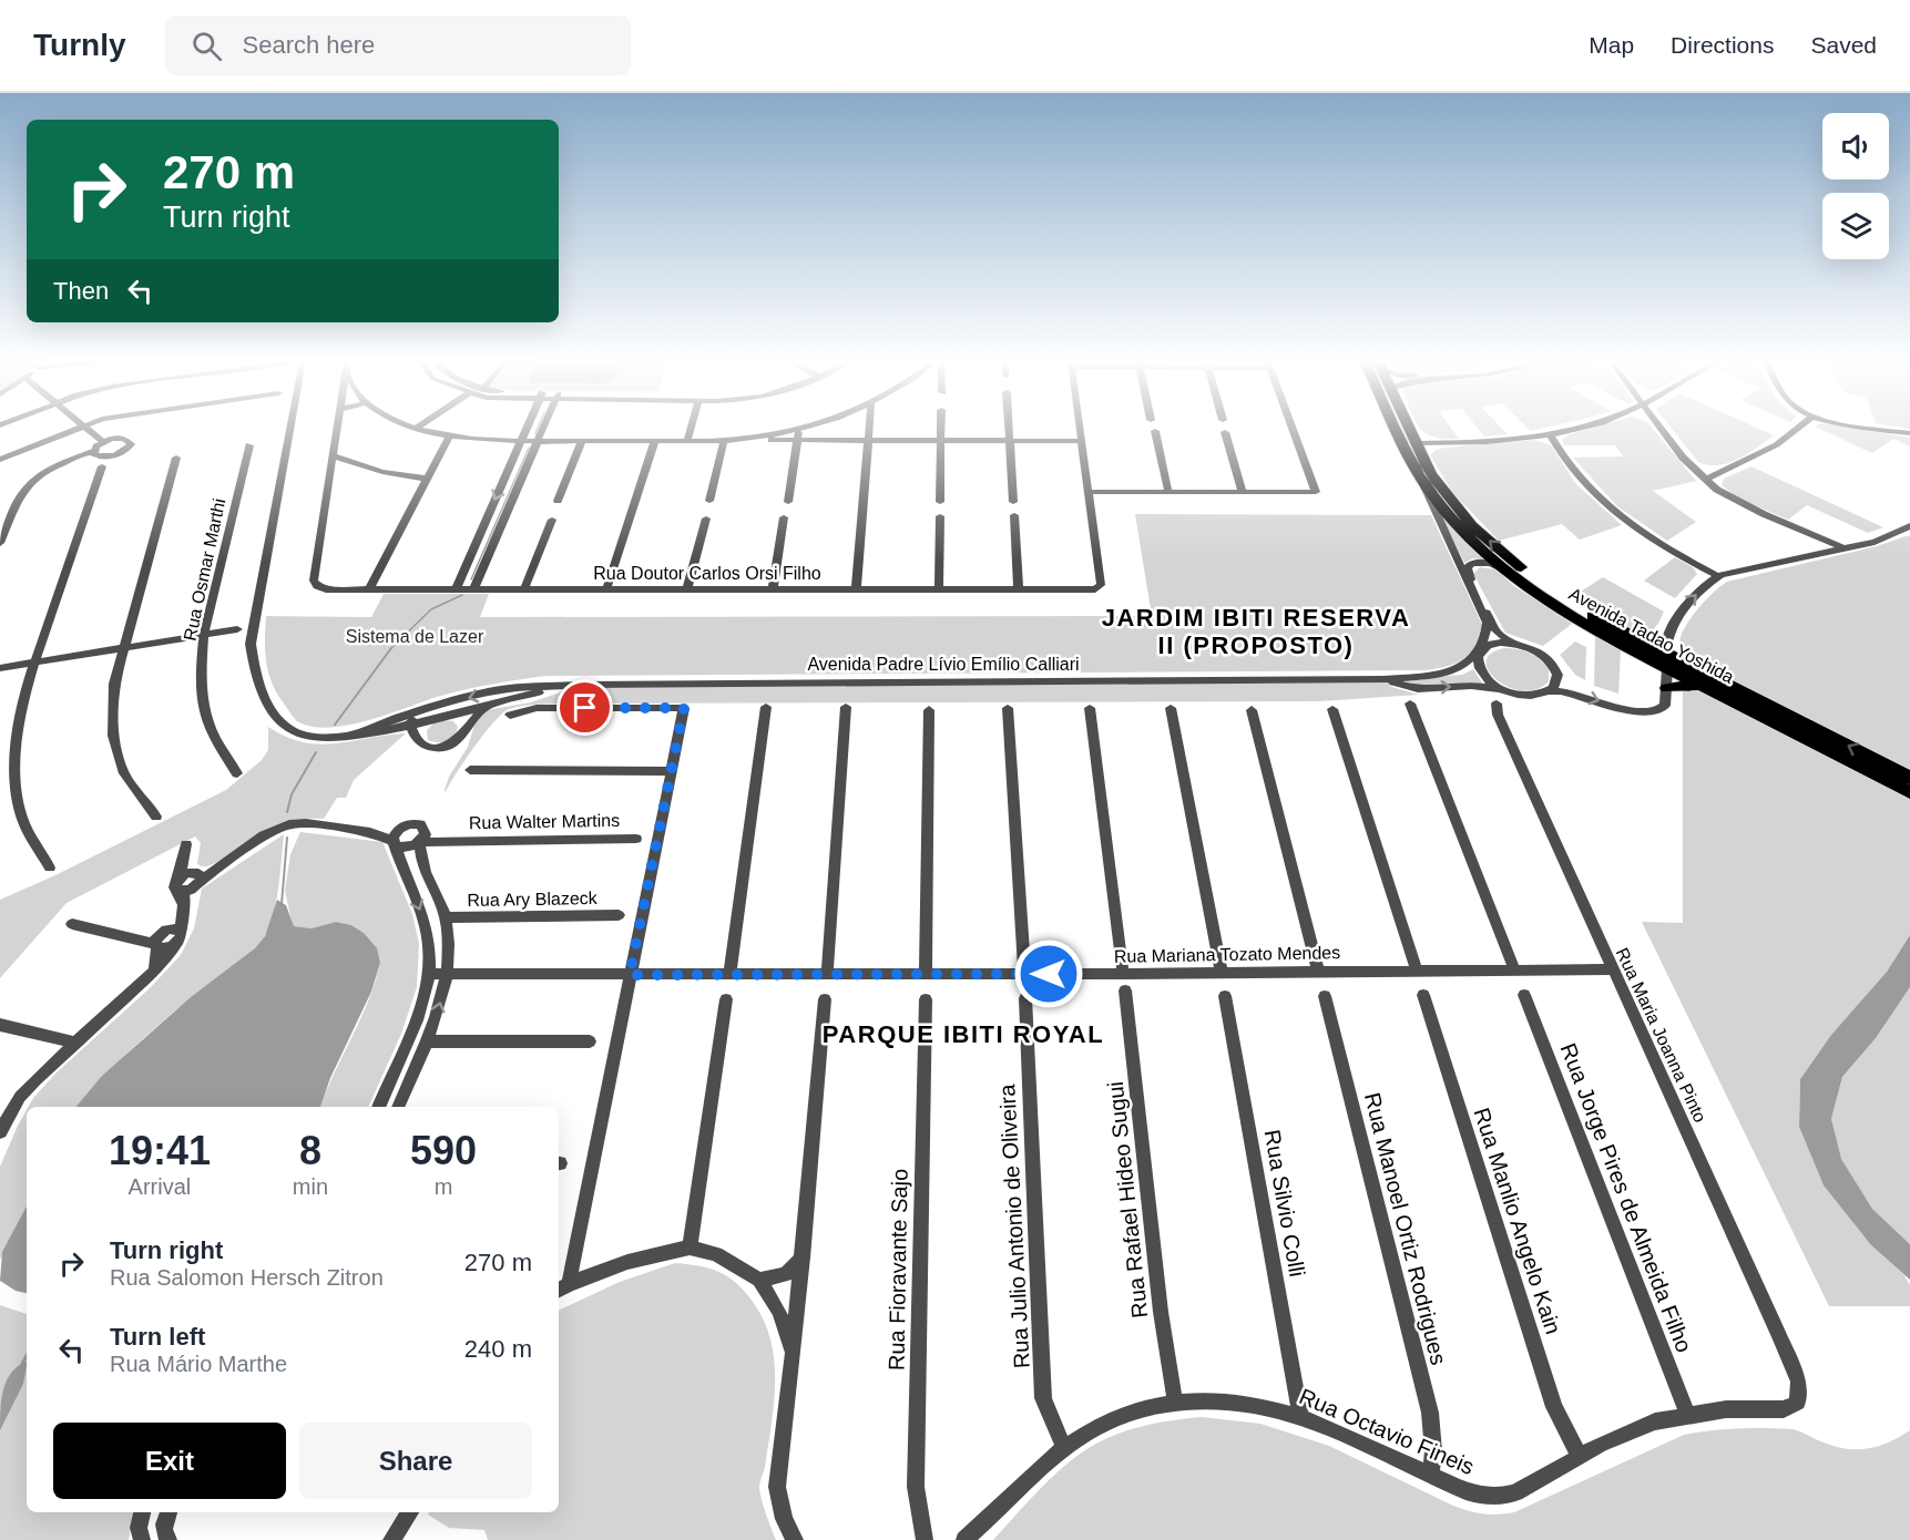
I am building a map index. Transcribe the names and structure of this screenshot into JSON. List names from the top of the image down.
{
  "streets": {
    "main road": ["Avenida Tadao Yoshida"],
    "street": [
      "Rua Osmar Marthi",
      "Rua Doutor Carlos Orsi Filho",
      "Avenida Padre Lívio Emílio Calliari",
      "Rua Walter Martins",
      "Rua Ary Blazeck",
      "Rua Mariana Tozato Mendes",
      "Rua Maria Joanna Pinto",
      "Rua Jorge Pires de Almeida Filho",
      "Rua Rafael Hideo Sugui",
      "Rua Silvio Colli",
      "Rua Manlio Angelo Kain",
      "Rua Julio Antonio de Oliveira",
      "Rua Manoel Ortiz Rodrigues",
      "Rua Fioravante Sajo",
      "Rua Octavio Fineis"
    ]
  },
  "crossings": [
    ["Rua Mariana Tozato Mendes", "Rua Maria Joanna Pinto"],
    ["Rua Maria Joanna Pinto", "Rua Octavio Fineis"],
    ["Rua Jorge Pires de Almeida Filho", "Rua Octavio Fineis"],
    ["Rua Rafael Hideo Sugui", "Rua Octavio Fineis"],
    ["Rua Silvio Colli", "Rua Octavio Fineis"],
    ["Rua Manlio Angelo Kain", "Rua Octavio Fineis"],
    ["Rua Julio Antonio de Oliveira", "Rua Octavio Fineis"],
    ["Rua Manoel Ortiz Rodrigues", "Rua Octavio Fineis"]
  ],
  "districts": ["JARDIM IBITI RESERVA II (PROPOSTO)", "PARQUE IBITI ROYAL"],
  "parks": ["Sistema de Lazer"],
  "page": {
    "header": "Turnly",
    "search": "Search here",
    "nav": ["Map", "Directions", "Saved"],
    "turn": ["270 m", "Turn right"],
    "then": "Then",
    "eta": [
      "19:41",
      "Arrival",
      "8",
      "min",
      "590",
      "m"
    ],
    "list": [
      {
        "name": "Turn right",
        "note": "Rua Salomon Hersch Zitron",
        "value": "270 m"
      },
      {
        "name": "Turn left",
        "note": "Rua Mário Marthe",
        "value": "240 m"
      }
    ],
    "buttons": ["Exit", "Share"]
  }
}
